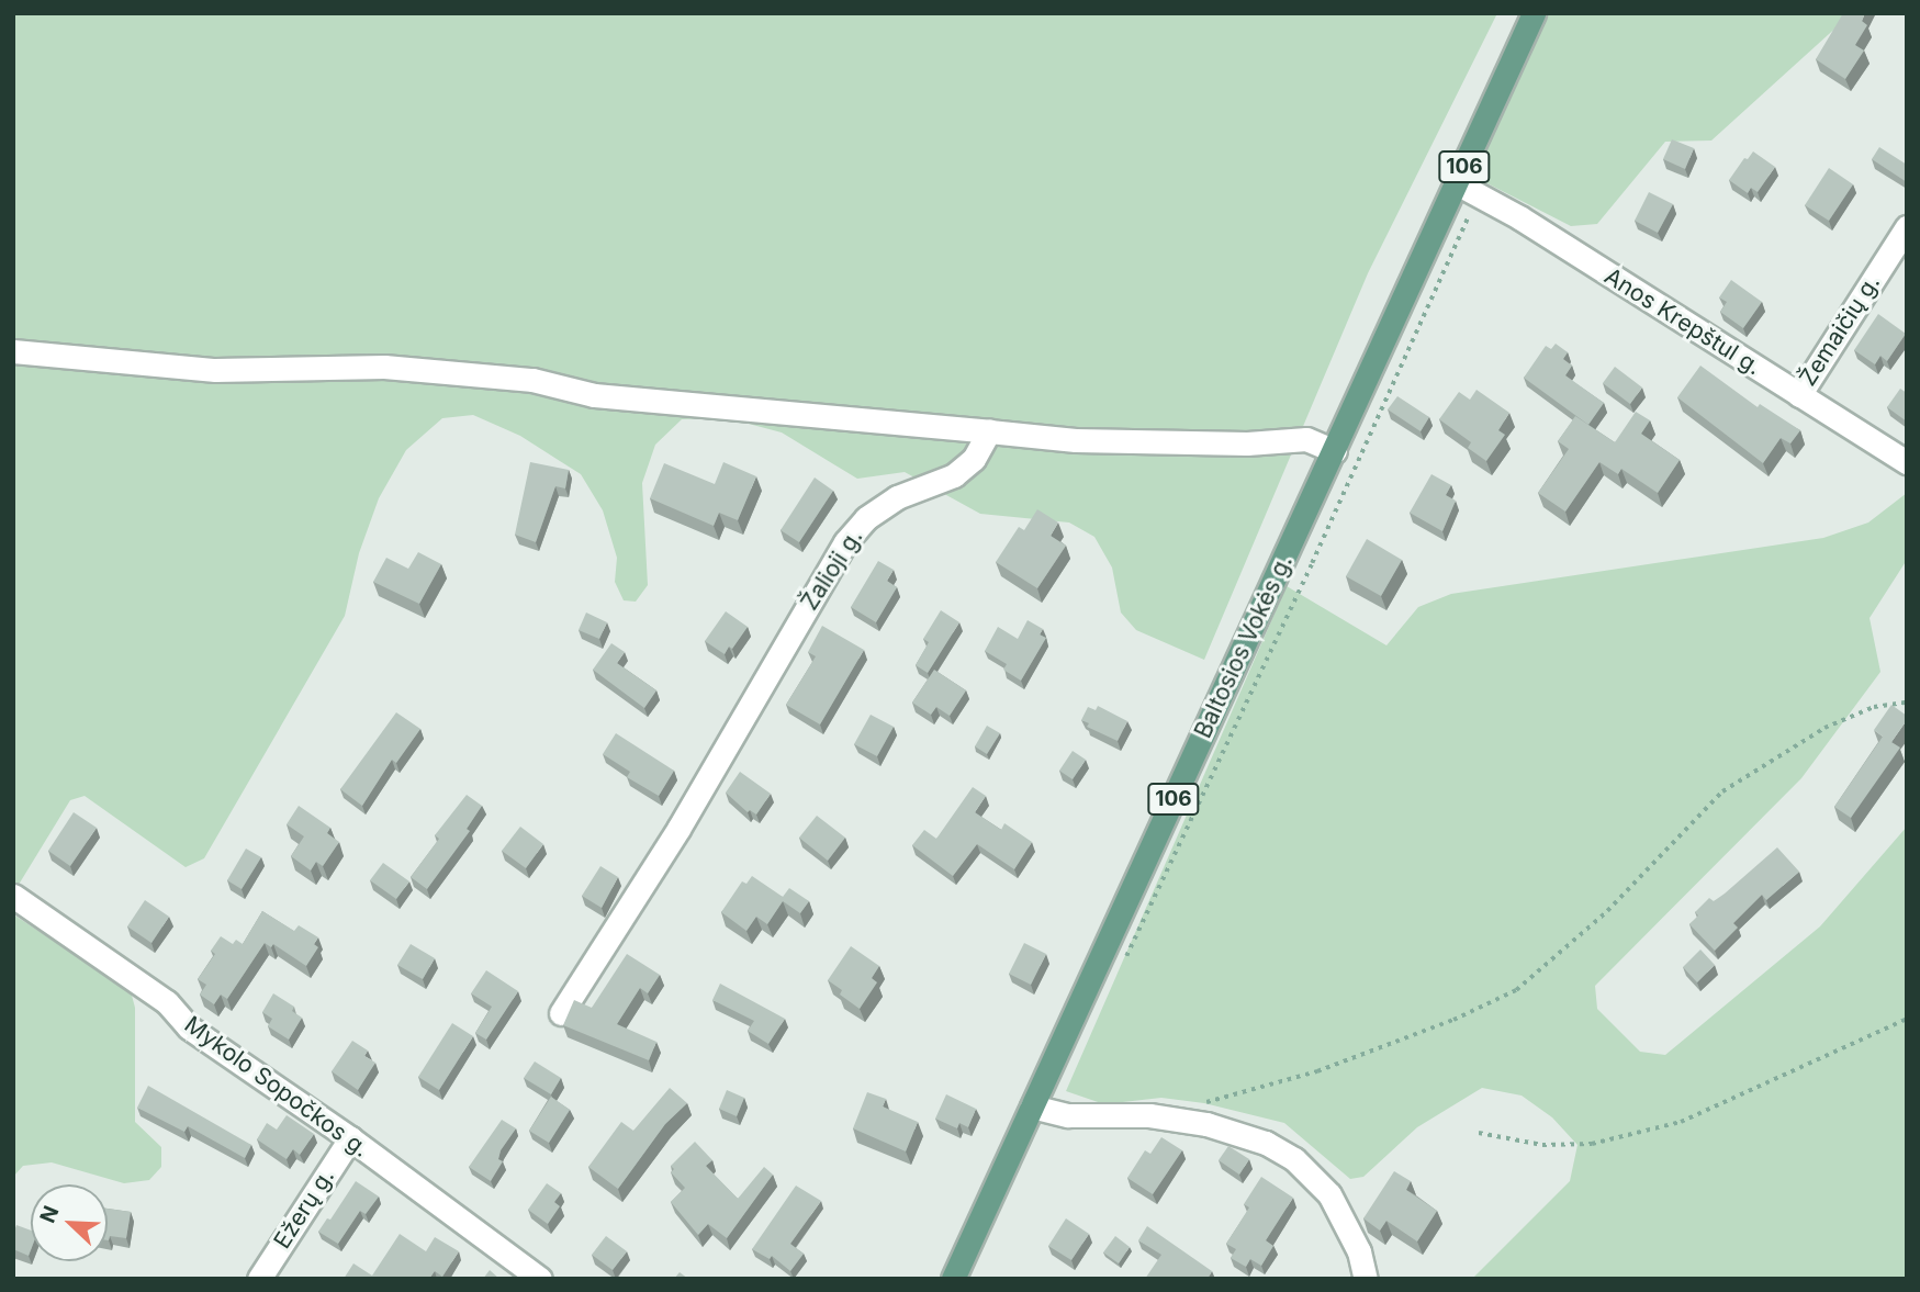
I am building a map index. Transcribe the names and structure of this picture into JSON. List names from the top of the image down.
{
  "streets": {
    "main road": ["106", "Baltosios Vokės g."],
    "street": [
      "Anos Krepštul g.",
      "Žemaičių g.",
      "Žalioji g.",
      "Mykolo Sopočkos g.",
      "Ežerų g."
    ]
  },
  "crossings": [
    ["Anos Krepštul g.", "Žemaičių g."],
    ["Anos Krepštul g.", "Baltosios Vokės g."],
    ["Mykolo Sopočkos g.", "Ežerų g."]
  ],
  "north": "top left"
}
